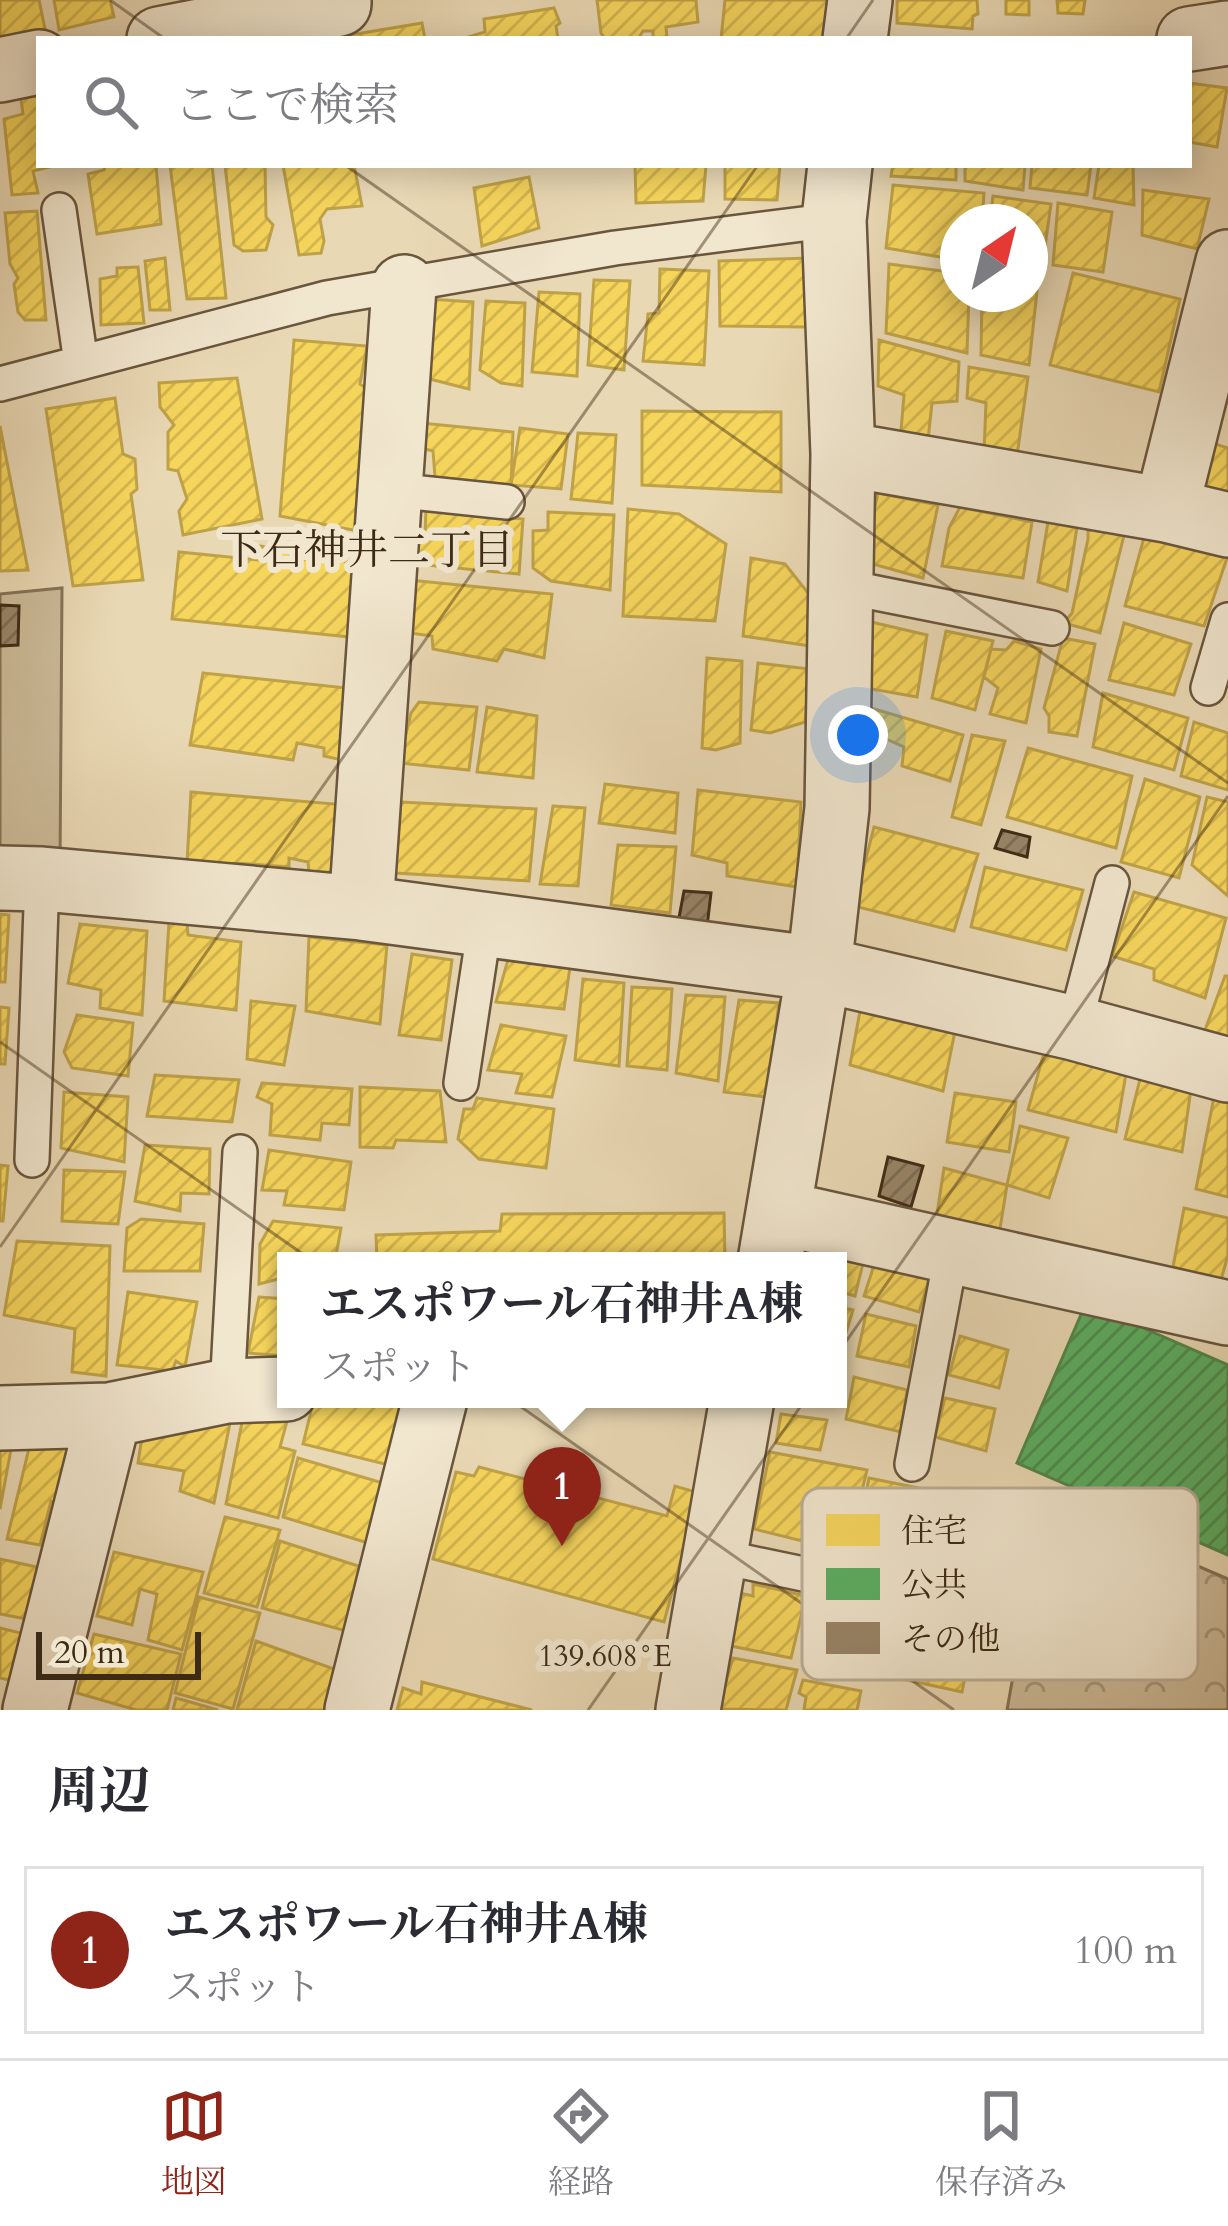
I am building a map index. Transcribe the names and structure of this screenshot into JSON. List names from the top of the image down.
{
  "districts": ["下石神井二丁目"],
  "legend": ["住宅", "公共", "その他"],
  "scale_bar": "20 m",
  "north": "top right",
  "page": {
    "search": "ここで検索",
    "popup": ["エスポワール石神井A棟", "スポット"],
    "pins": "1",
    "scale": "20 m",
    "heading": "周辺",
    "list": [
      {
        "mark": "1",
        "name": "エスポワール石神井A棟",
        "note": "スポット",
        "value": "100 m"
      }
    ],
    "nav": ["地図", "経路", "保存済み"]
  },
  "coordinates": ["139.608°E"]
}
